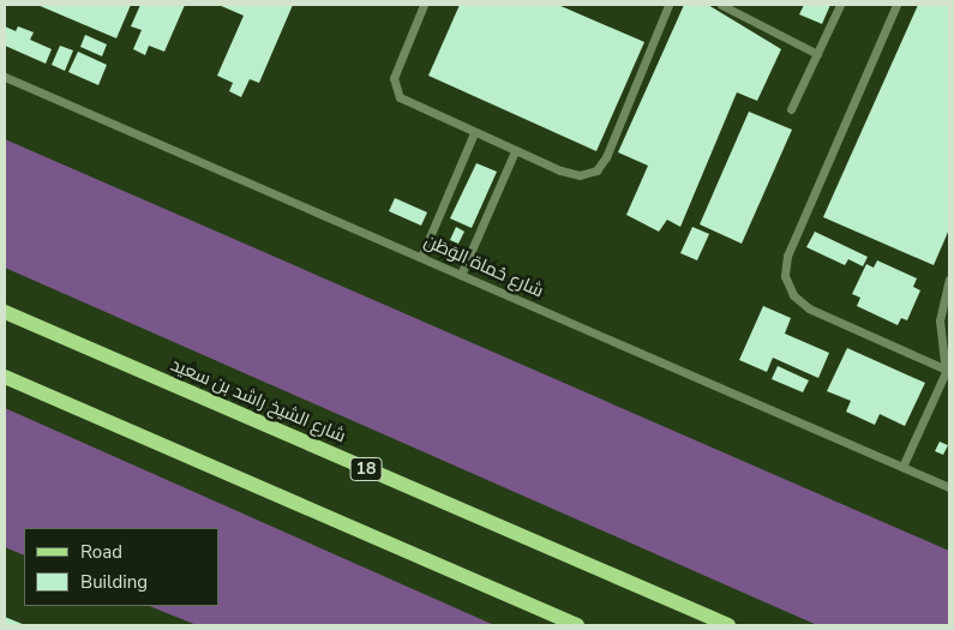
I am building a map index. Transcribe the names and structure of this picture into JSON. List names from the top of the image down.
{
  "streets": {
    "main road": ["شارع الشيخ راشد بن سعيد", "18"],
    "lane": ["شارع حُماة الوَطَن"]
  },
  "legend": ["Road", "Building"]
}
